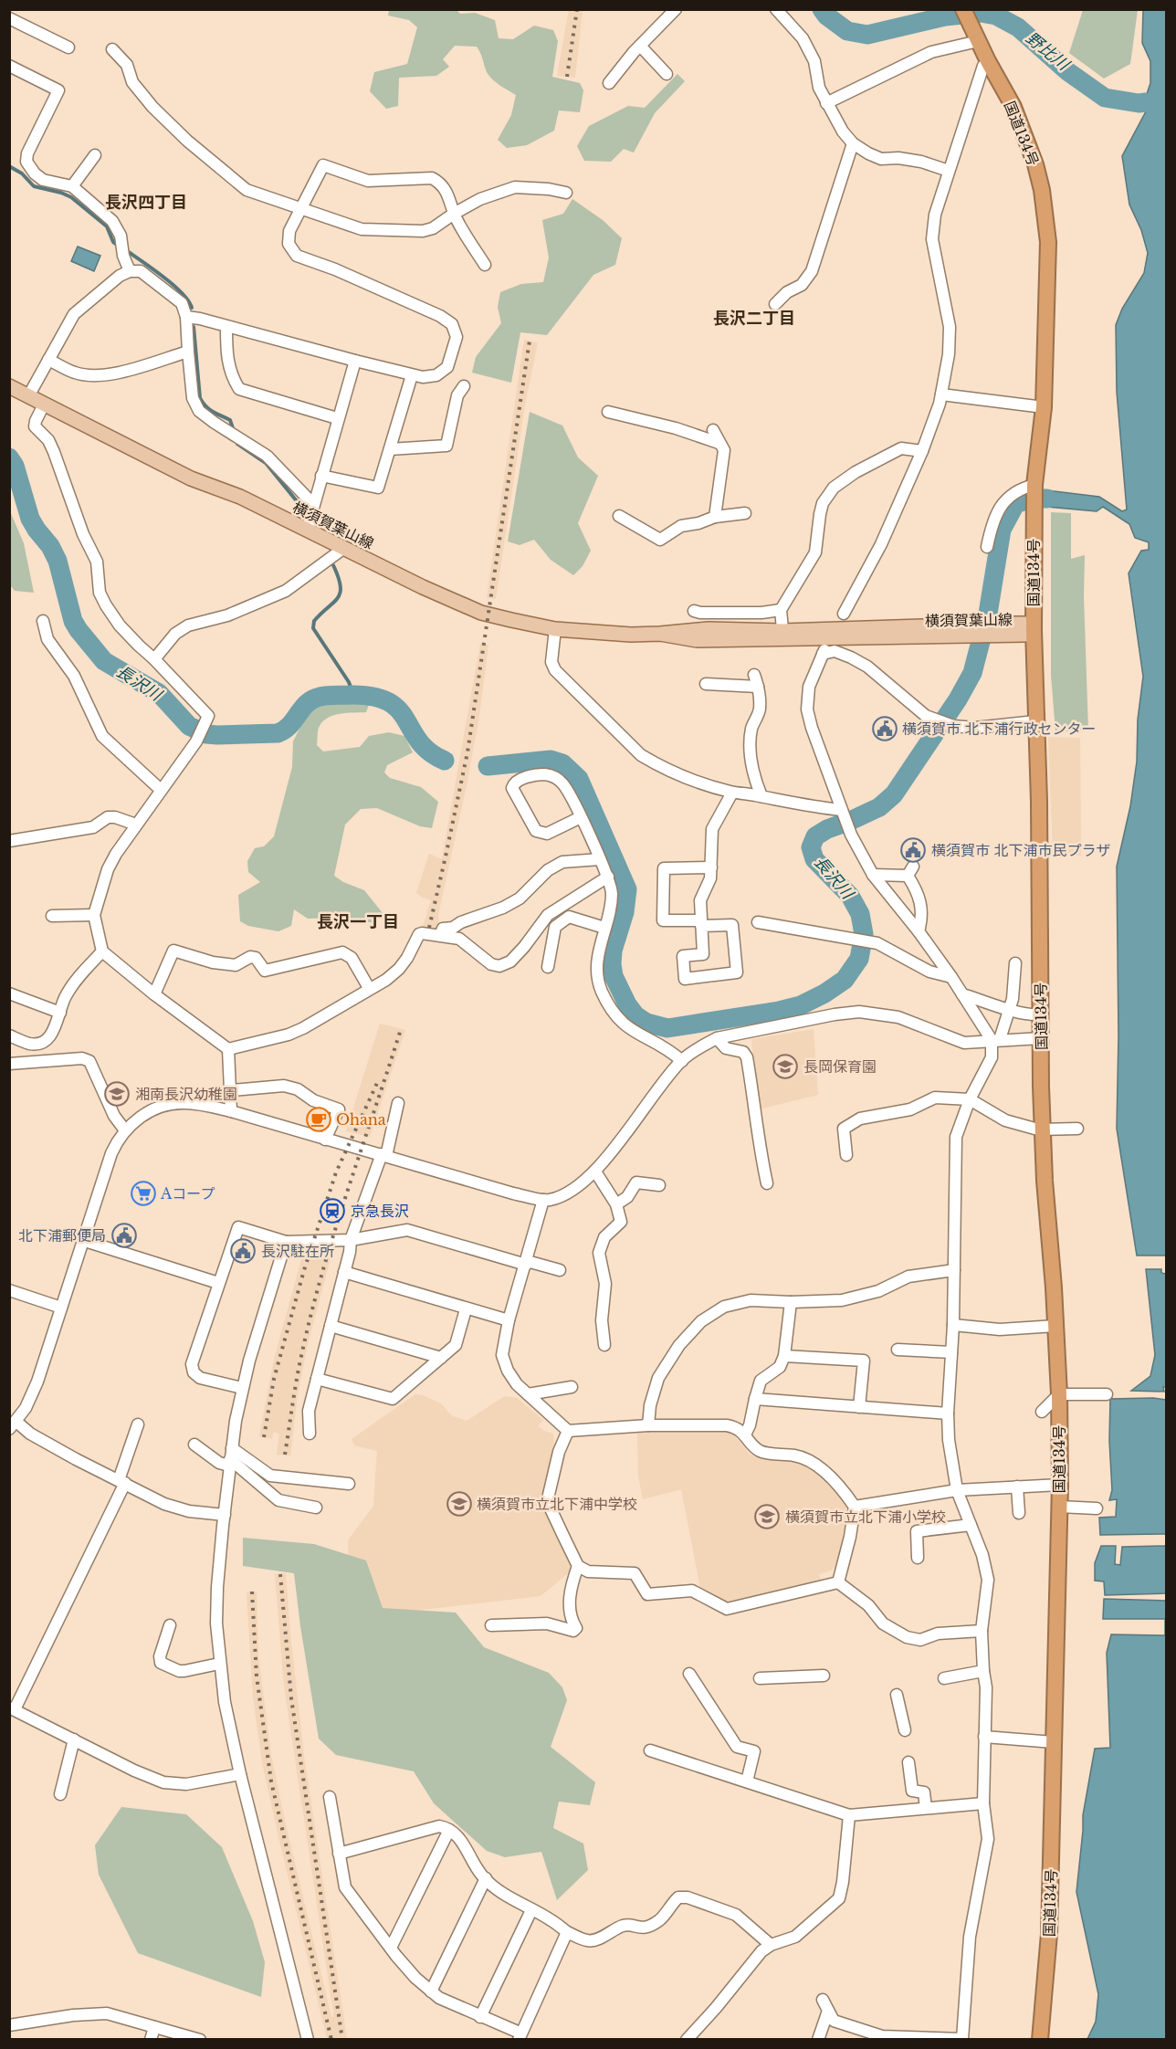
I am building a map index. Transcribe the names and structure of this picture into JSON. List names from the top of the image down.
{
  "streets": {
    "highway": ["国道134号"],
    "main road": ["横須賀葉山線"]
  },
  "crossings": [
    ["国道134号", "横須賀葉山線"]
  ],
  "districts": ["長沢四丁目", "長沢二丁目", "長沢一丁目"],
  "water": ["野比川", "長沢川"],
  "places": {
    "public building": [
      "横須賀市 北下浦行政センター",
      "横須賀市 北下浦市民プラザ",
      "北下浦郵便局",
      "長沢駐在所"
    ],
    "school or university": [
      "長岡保育園",
      "湘南長沢幼稚園",
      "横須賀市立北下浦中学校",
      "横須賀市立北下浦小学校"
    ],
    "cafe": ["Ohana"],
    "supermarket": ["Aコープ"],
    "station": ["京急長沢"]
  }
}
